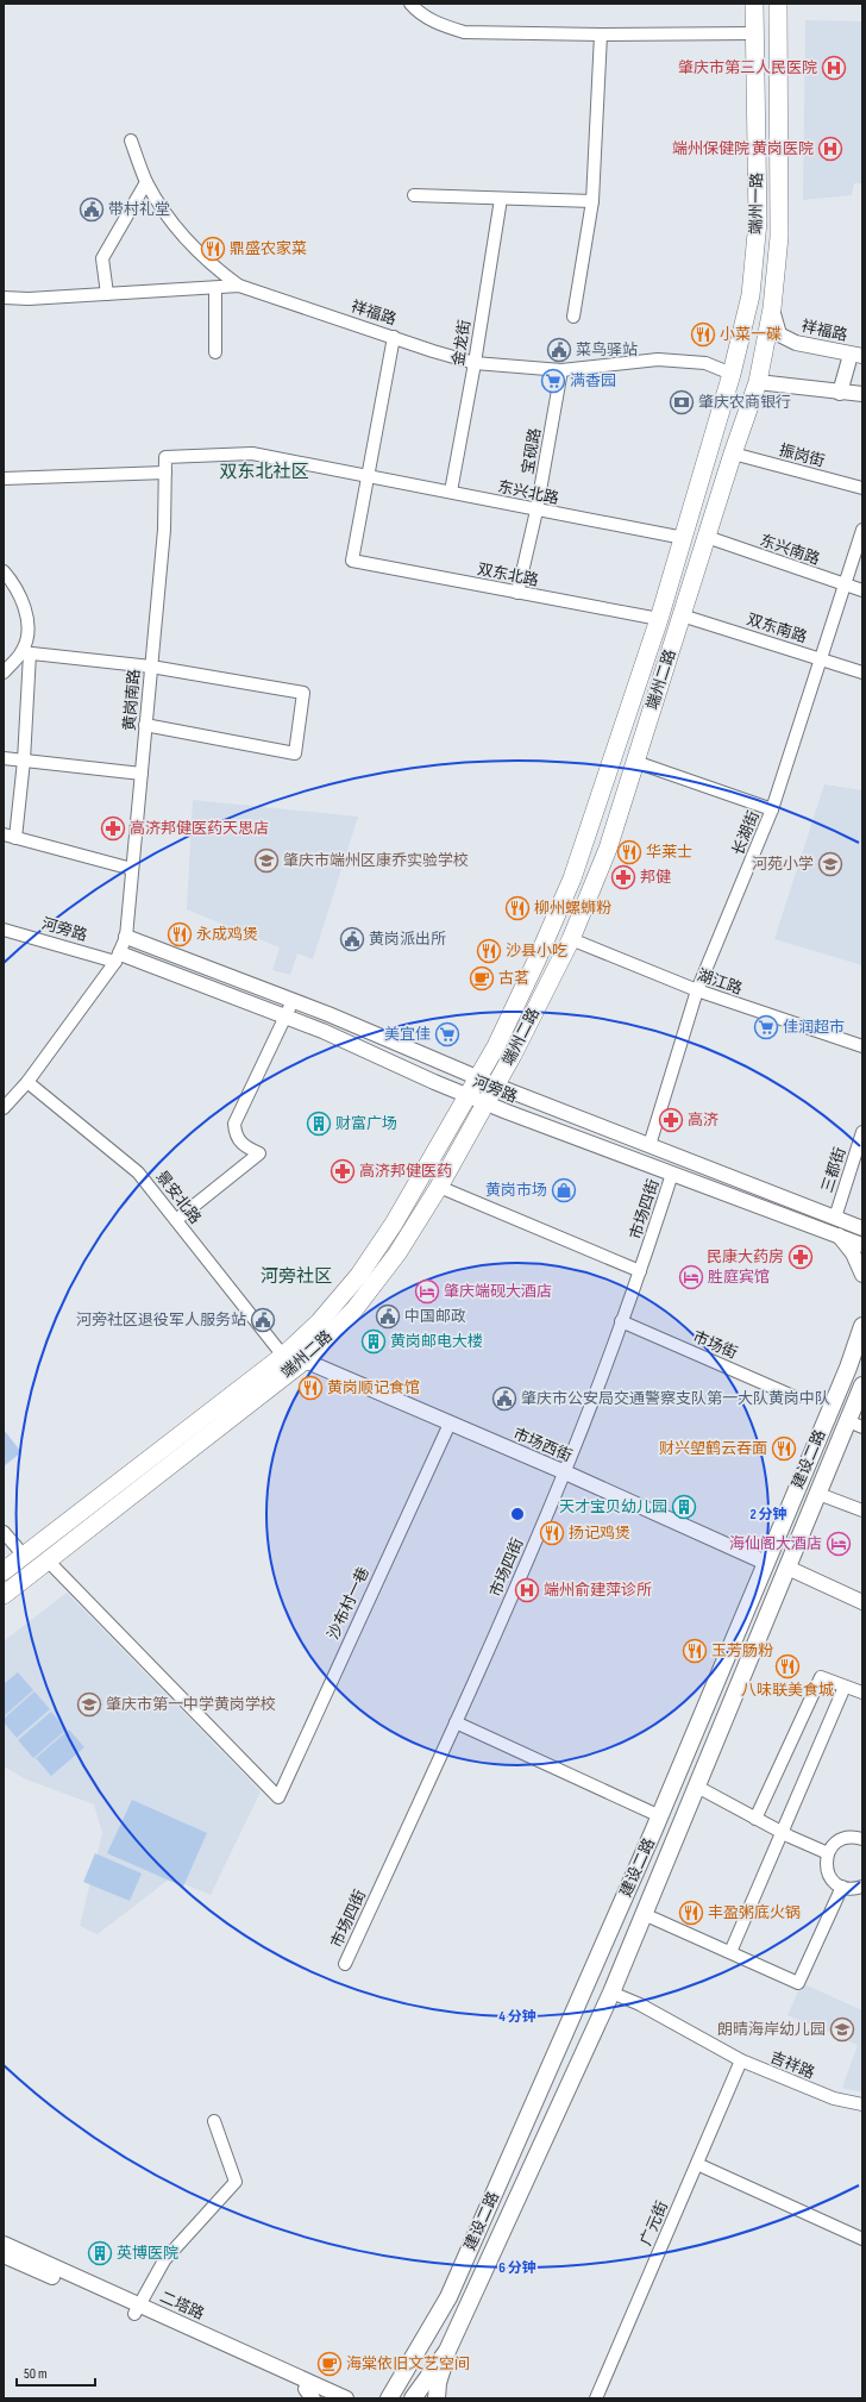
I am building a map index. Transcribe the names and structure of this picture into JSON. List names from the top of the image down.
{
  "streets": {
    "main road": ["端州一路", "端州二路", "建设二路"],
    "street": [
      "祥福路",
      "金龙街",
      "宝砚路",
      "振岗街",
      "东兴北路",
      "东兴南路",
      "双东北路",
      "双东南路",
      "黄岗南路",
      "长湖街",
      "河旁路",
      "湖江路",
      "三都街",
      "景安北路",
      "市场四街",
      "市场街",
      "市场西街",
      "沙布村一巷",
      "吉祥路",
      "广元街",
      "二塔路"
    ]
  },
  "crossings": [
    ["端州一路", "祥福路"],
    ["端州一路", "端州二路"],
    ["祥福路", "金龙街"],
    ["祥福路", "宝砚路"],
    ["祥福路", "端州二路"],
    ["金龙街", "东兴北路"],
    ["宝砚路", "东兴北路"],
    ["宝砚路", "双东北路"],
    ["振岗街", "端州二路"],
    ["东兴北路", "双东北路"],
    ["东兴北路", "端州二路"],
    ["东兴北路", "黄岗南路"],
    ["东兴南路", "端州二路"],
    ["东兴南路", "长湖街"],
    ["双东北路", "端州二路"],
    ["双东北路", "黄岗南路"],
    ["双东南路", "端州二路"],
    ["双东南路", "长湖街"],
    ["端州二路", "河旁路"],
    ["端州二路", "湖江路"],
    ["端州二路", "景安北路"],
    ["端州二路", "市场西街"],
    ["端州二路", "沙布村一巷"],
    ["黄岗南路", "河旁路"],
    ["黄岗南路", "景安北路"],
    ["长湖街", "河旁路"],
    ["长湖街", "湖江路"],
    ["河旁路", "三都街"],
    ["河旁路", "市场四街"],
    ["市场四街", "市场街"],
    ["市场四街", "市场西街"],
    ["市场西街", "建设二路"],
    ["市场西街", "沙布村一巷"],
    ["建设二路", "吉祥路"],
    ["吉祥路", "广元街"]
  ],
  "districts": ["双东北社区", "河旁社区"],
  "places": {
    "hospital": ["肇庆市第三人民医院", "端州保健院 黄岗医院", "端州俞建萍诊所"],
    "public building": [
      "带村礼堂",
      "菜鸟驿站",
      "黄岗派出所",
      "中国邮政",
      "河旁社区退役军人服务站",
      "肇庆市公安局交通警察支队第一大队黄岗中队"
    ],
    "restaurant": [
      "鼎盛农家菜",
      "小菜一碟",
      "华莱士",
      "柳州螺蛳粉",
      "永成鸡煲",
      "沙县小吃",
      "黄岗顺记食馆",
      "财兴塱鹤云吞面",
      "扬记鸡煲",
      "玉芳肠粉",
      "八味联美食城",
      "丰盈粥底火锅"
    ],
    "supermarket": ["满香园", "佳润超市", "美宜佳"],
    "bank": ["肇庆农商银行"],
    "pharmacy": [
      "高济邦健医药天思店",
      "邦健",
      "高济",
      "高济邦健医药",
      "民康大药房"
    ],
    "school or university": [
      "肇庆市端州区康乔实验学校",
      "河苑小学",
      "肇庆市第一中学黄岗学校",
      "朗晴海岸幼儿园"
    ],
    "cafe": ["古茗", "海棠依旧文艺空间"],
    "building": [
      "财富广场",
      "黄岗邮电大楼",
      "天才宝贝幼儿园",
      "英博医院"
    ],
    "shop": ["黄岗市场"],
    "hotel": ["胜庭宾馆", "肇庆端砚大酒店", "海仙阁大酒店"]
  },
  "scale_bar": "50 m",
  "rings": ["2 分钟", "4 分钟", "6 分钟"]
}
